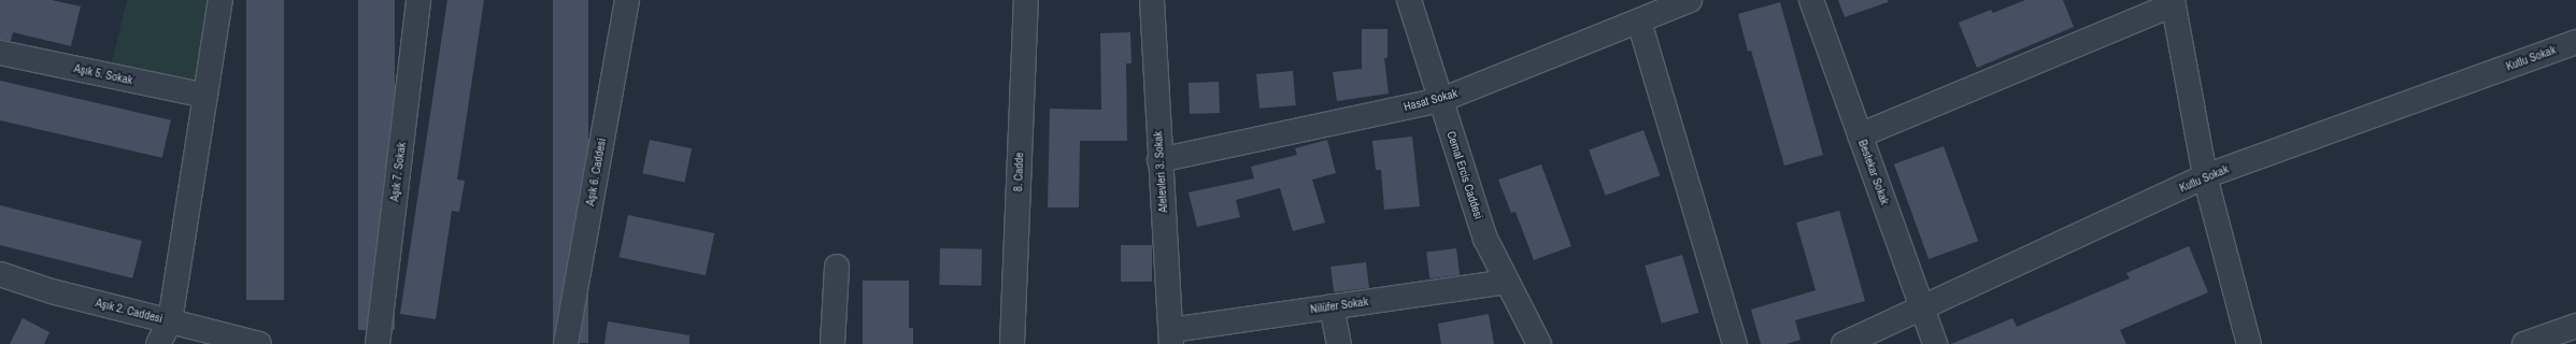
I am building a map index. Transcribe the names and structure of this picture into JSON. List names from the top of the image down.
{
  "streets": {
    "street": [
      "Kutlu Sokak",
      "Aşık 5. Sokak",
      "Hasat Sokak",
      "Aşık 7. Sokak",
      "Aşık 6. Caddesi",
      "8. Cadde",
      "Afetevleri 3. Sokak",
      "Bestekar Sokak",
      "Cemal Ercis Caddesi",
      "Nilüfer Sokak",
      "Aşık 2. Caddesi"
    ]
  },
  "crossings": [
    ["Kutlu Sokak", "Bestekar Sokak"],
    ["Hasat Sokak", "Afetevleri 3. Sokak"],
    ["Hasat Sokak", "Cemal Ercis Caddesi"],
    ["Afetevleri 3. Sokak", "Nilüfer Sokak"],
    ["Cemal Ercis Caddesi", "Nilüfer Sokak"]
  ]
}
